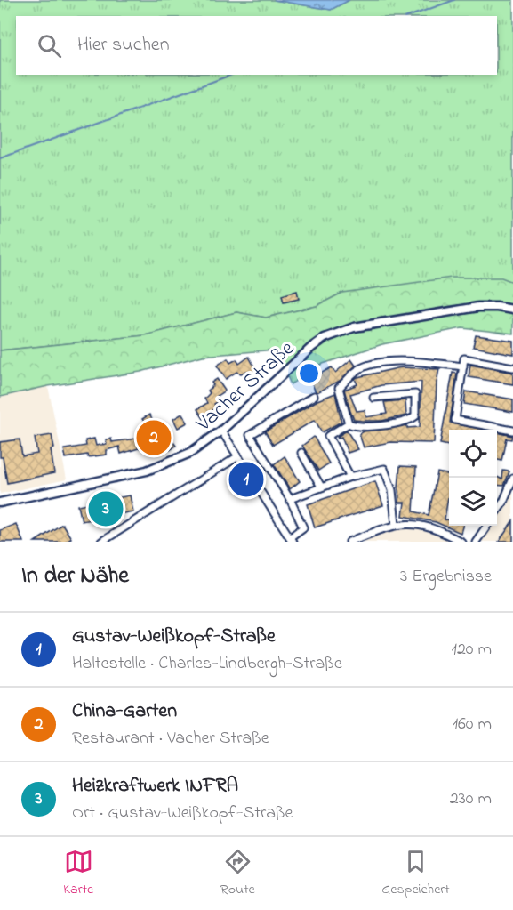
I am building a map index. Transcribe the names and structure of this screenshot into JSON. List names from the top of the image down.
{
  "streets": {
    "street": ["Vacher Straße"]
  },
  "page": {
    "search": "Hier suchen",
    "pins": ["2", "1", "3"],
    "heading": ["In der Nähe", "3 Ergebnisse"],
    "list": [
      {
        "mark": "1",
        "name": "Gustav-Weißkopf-Straße",
        "note": "Haltestelle · Charles-Lindbergh-Straße",
        "value": "120 m"
      },
      {
        "mark": "2",
        "name": "China-Garten",
        "note": "Restaurant · Vacher Straße",
        "value": "160 m"
      },
      {
        "mark": "3",
        "name": "Heizkraftwerk INFRA",
        "note": "Ort · Gustav-Weißkopf-Straße",
        "value": "230 m"
      }
    ],
    "nav": ["Karte", "Route", "Gespeichert"]
  }
}
